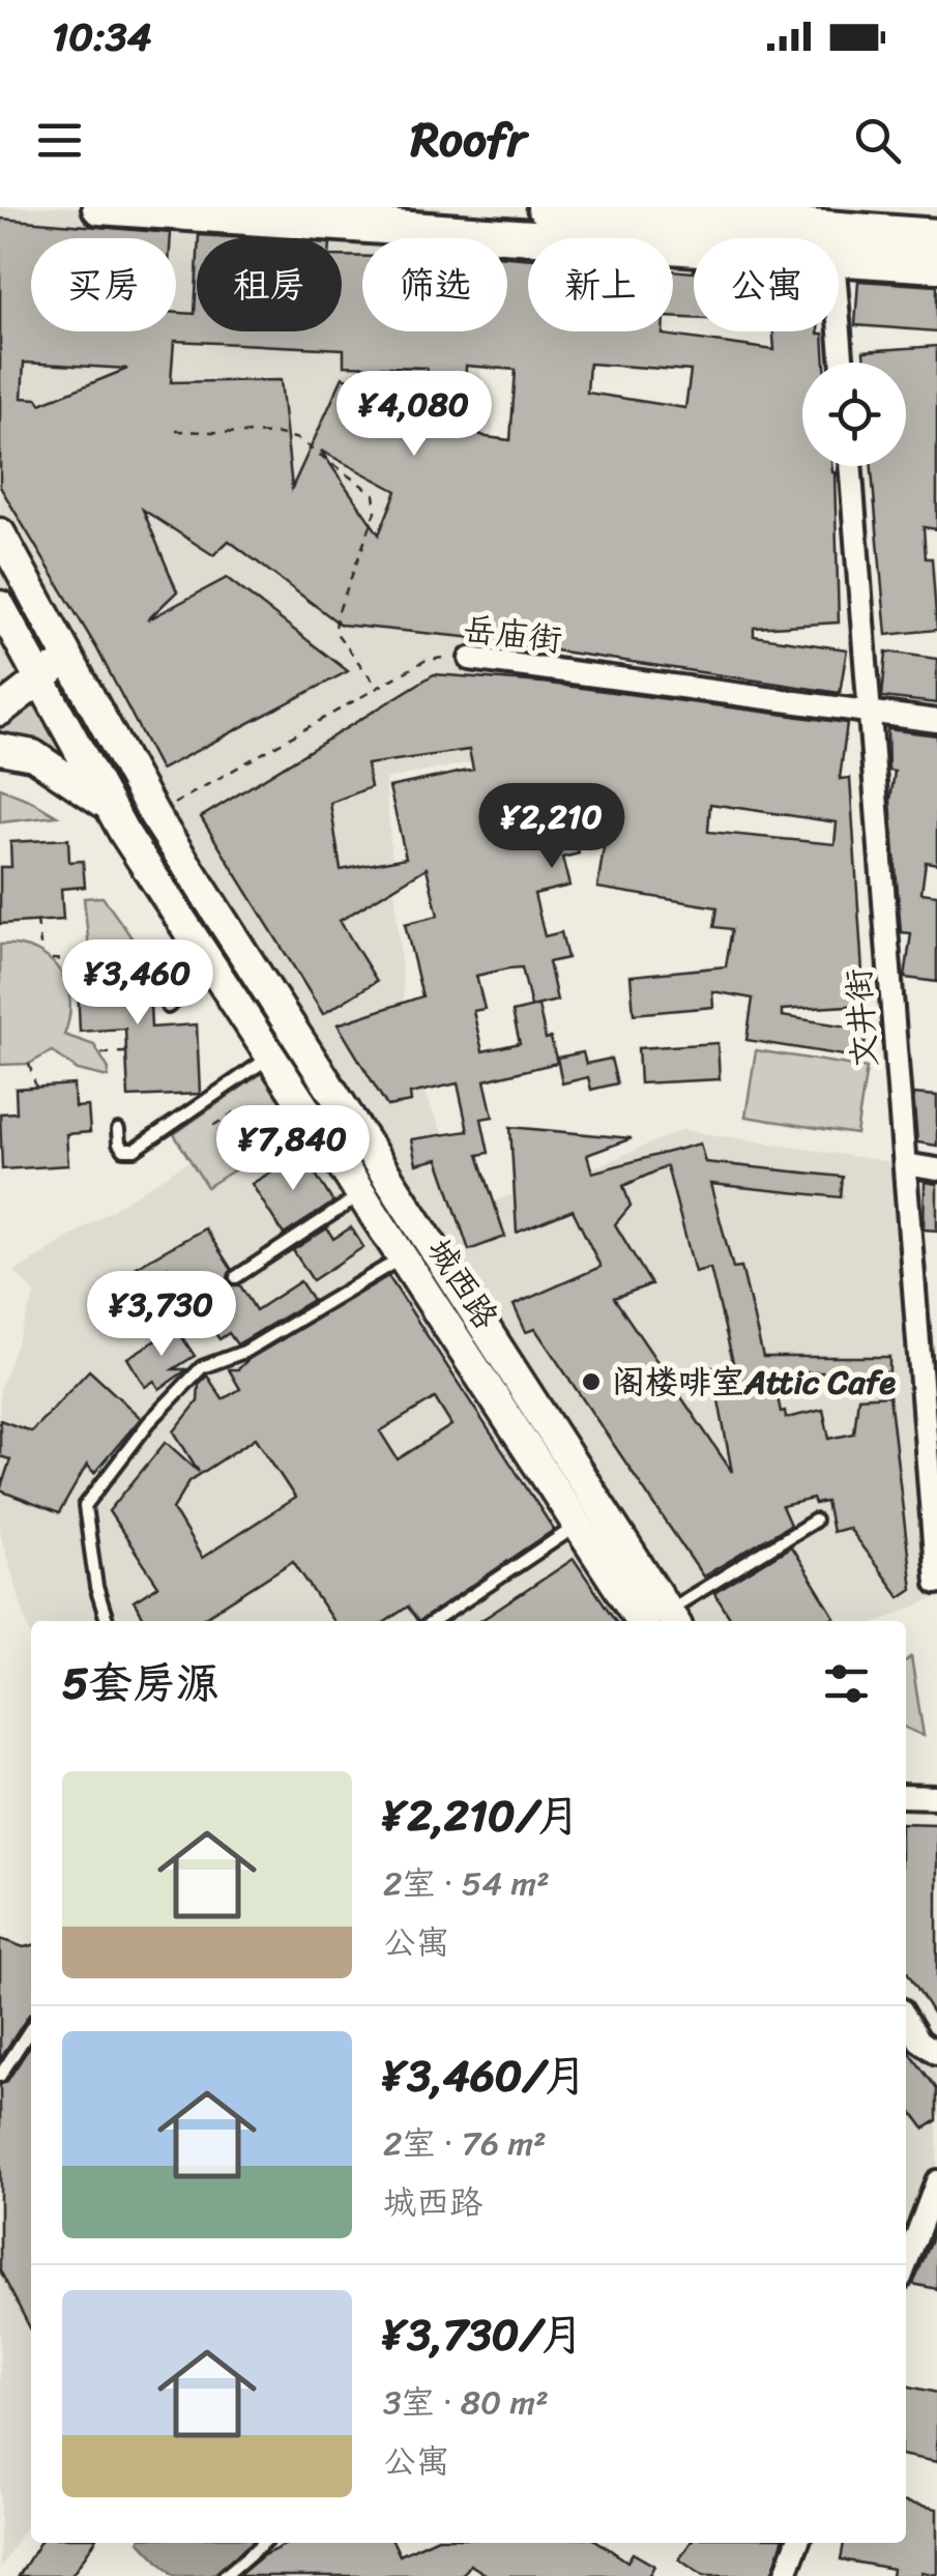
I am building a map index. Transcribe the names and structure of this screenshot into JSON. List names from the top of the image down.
{
  "streets": {
    "main road": ["城西路"],
    "street": ["岳庙街", "文井街"]
  },
  "crossings": [
    ["岳庙街", "文井街"]
  ],
  "places": ["阁楼啡室Attic Cafe"],
  "page": {
    "status": "10:34",
    "header": "Roofr",
    "chip": [
      "买房",
      "租房",
      "筛选",
      "新上",
      "公寓"
    ],
    "price": [
      "¥4,080",
      "¥2,210",
      "¥3,460",
      "¥7,840",
      "¥3,730"
    ],
    "heading": "5套房源",
    "list": [
      {
        "name": "¥2,210/月",
        "note": "2室 · 54 m² · 公寓"
      },
      {
        "name": "¥3,460/月",
        "note": "2室 · 76 m² · 城西路"
      },
      {
        "name": "¥3,730/月",
        "note": "3室 · 80 m² · 公寓"
      }
    ]
  }
}
